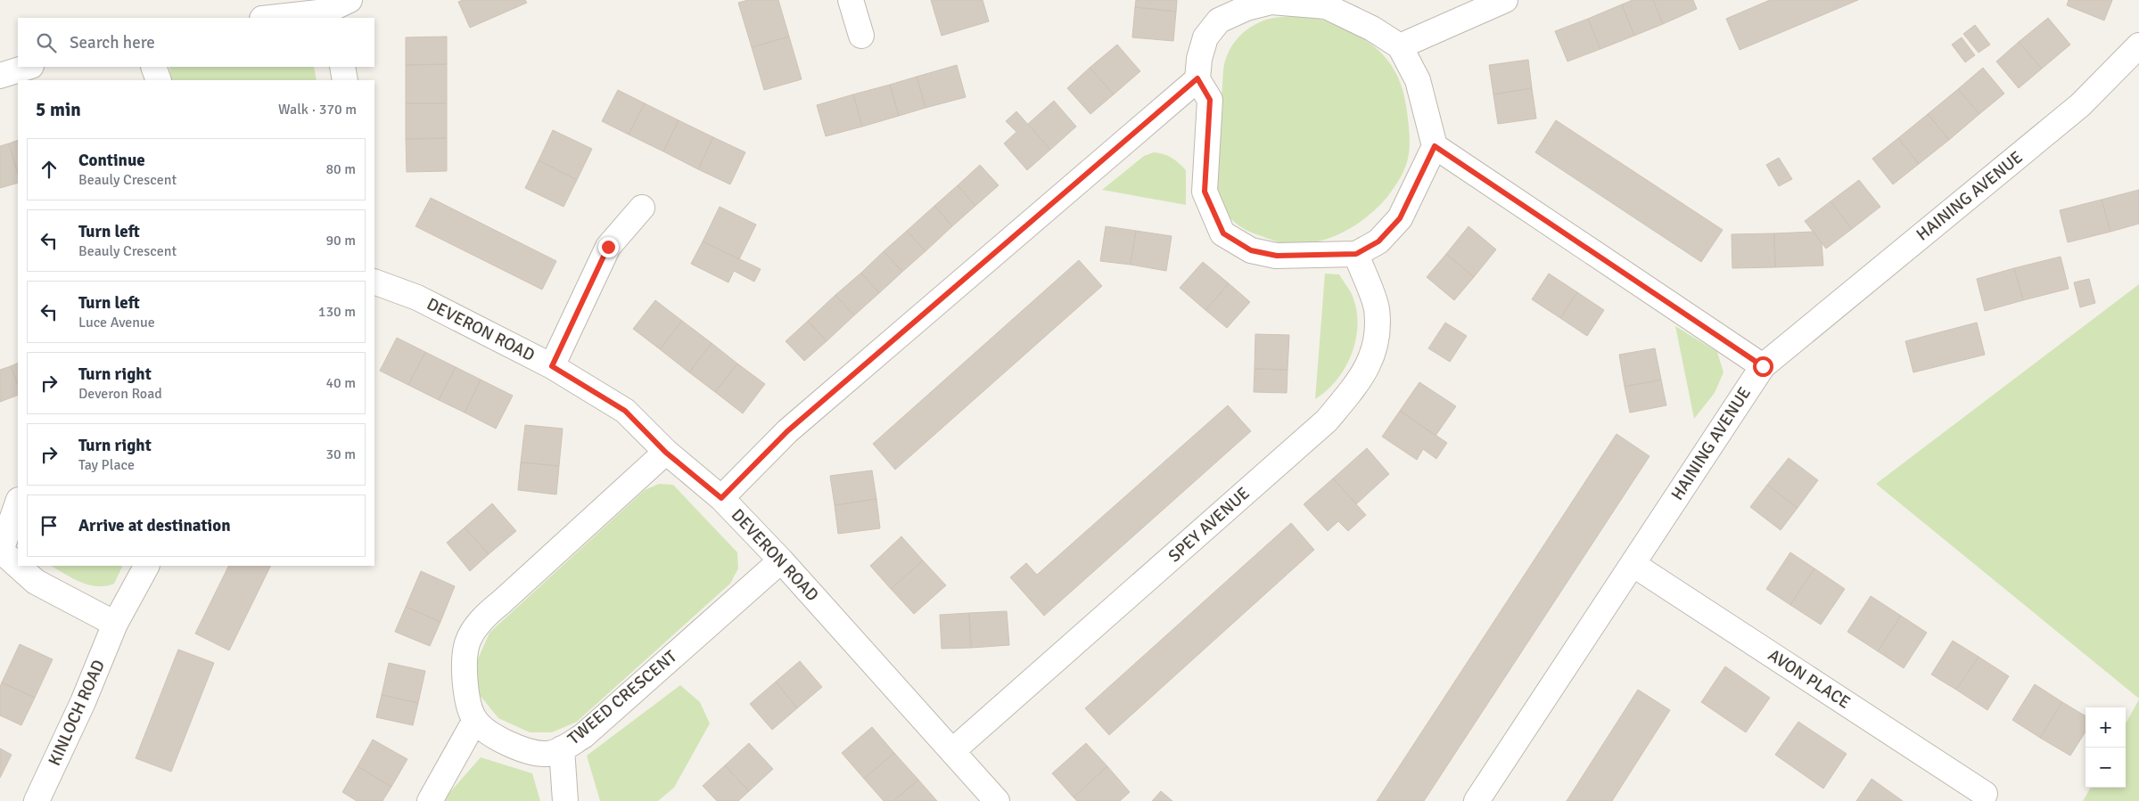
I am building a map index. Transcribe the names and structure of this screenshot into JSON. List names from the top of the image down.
{
  "streets": {
    "street": [
      "HAINING AVENUE",
      "DEVERON ROAD",
      "SPEY AVENUE",
      "AVON PLACE",
      "TWEED CRESCENT",
      "KINLOCH ROAD"
    ]
  },
  "crossings": [
    ["HAINING AVENUE", "AVON PLACE"],
    ["DEVERON ROAD", "SPEY AVENUE"],
    ["DEVERON ROAD", "TWEED CRESCENT"]
  ],
  "page": {
    "search": "Search here",
    "heading": ["5 min", "Walk · 370 m"],
    "list": [
      ["Continue", "Beauly Crescent", "80 m"],
      ["Turn left", "Beauly Crescent", "90 m"],
      ["Turn left", "Luce Avenue", "130 m"],
      ["Turn right", "Deveron Road", "40 m"],
      ["Turn right", "Tay Place", "30 m"],
      "Arrive at destination"
    ],
    "map_buttons": ["+", "−"]
  }
}
